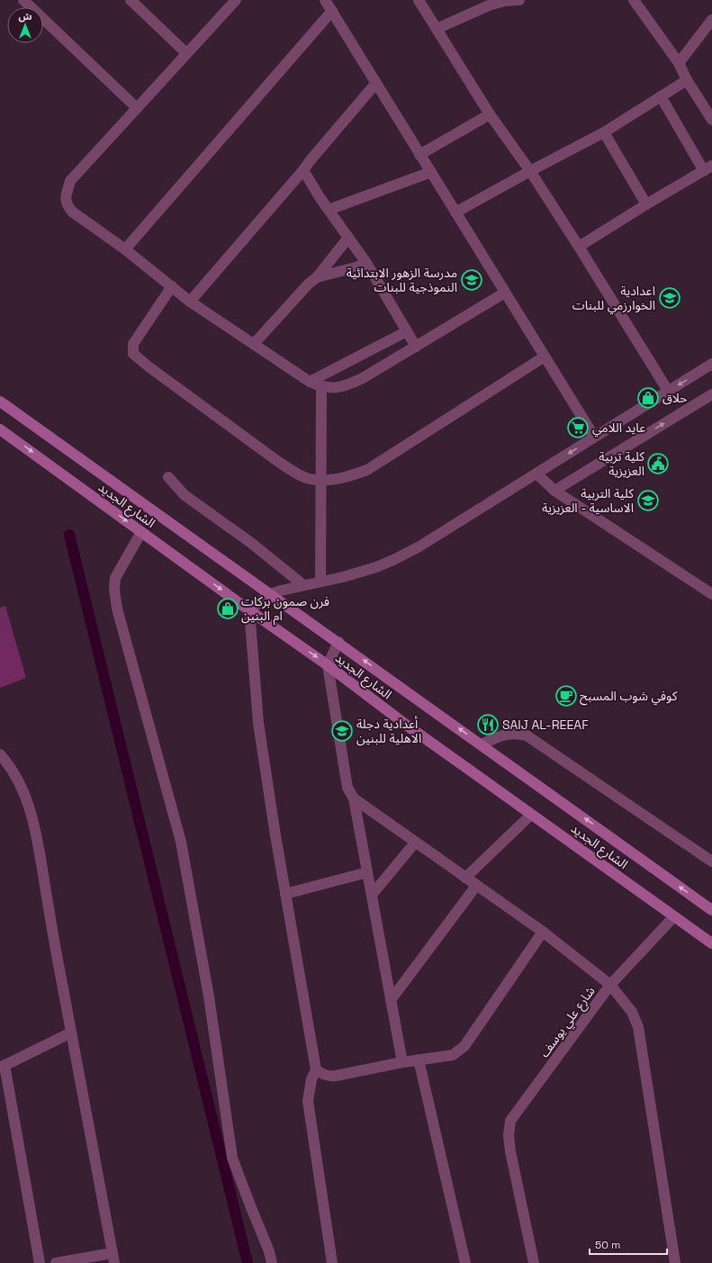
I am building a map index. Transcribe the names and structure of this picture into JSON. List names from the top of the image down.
{
  "streets": {
    "main road": ["الشارع الجديد"],
    "street": ["شارع علي يوسف"]
  },
  "places": {
    "school or university": [
      "مدرسة الزهور الابتدائية النموذجية للبنات",
      "اعدادية الخوارزمي للبنات",
      "كلية التربية الاساسية - العزيزية",
      "أعدادية دجلة الاهلية للبنين"
    ],
    "shop": ["حلاق", "فرن صمون بركات ام البنين"],
    "supermarket": ["عايد اللامي"],
    "public building": ["كلية تربية العزيزية"],
    "cafe": ["كوفي شوب المسبح"],
    "restaurant": ["SAIJ AL-REEAF"]
  },
  "scale_bar": "50 m",
  "north": "top"
}
